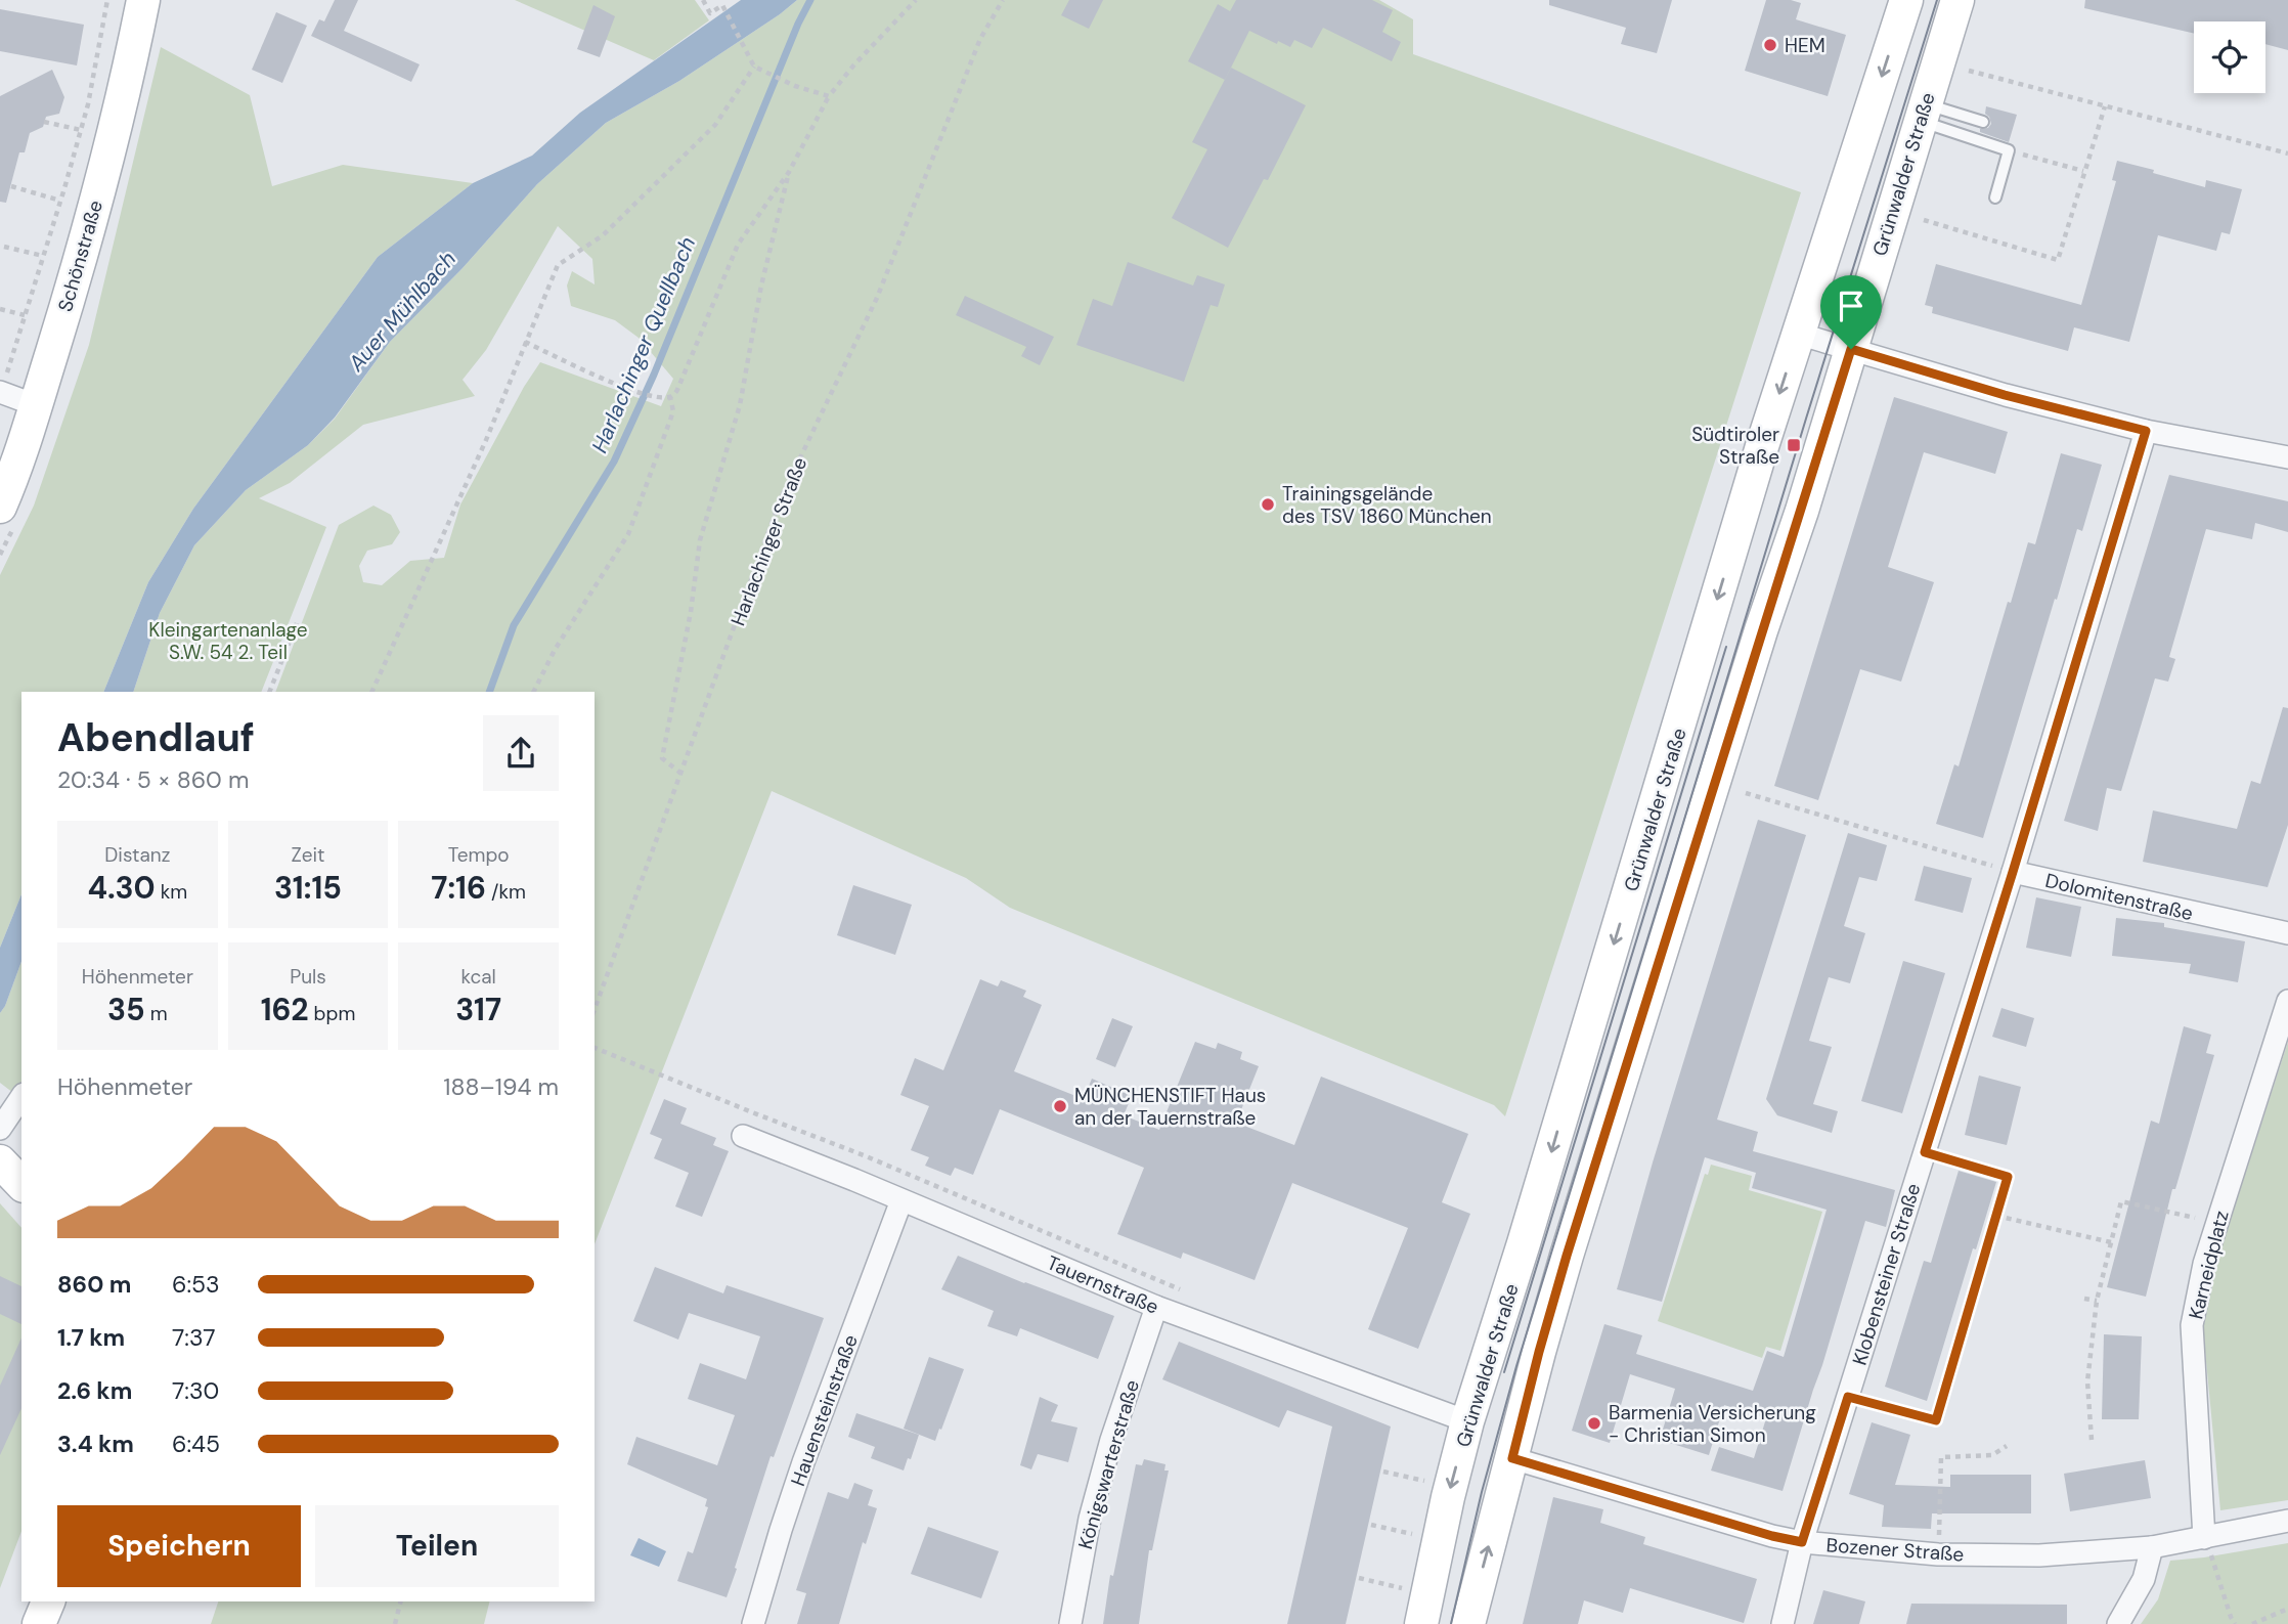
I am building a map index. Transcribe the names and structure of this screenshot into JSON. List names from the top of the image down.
{
  "streets": {
    "main road": ["Grünwalder Straße", "Schönstraße"],
    "street": [
      "Dolomitenstraße",
      "Karneidplatz",
      "Klobensteiner Straße",
      "Tauernstraße",
      "Hauensteinstraße",
      "Königswarterstraße",
      "Bozener Straße"
    ],
    "path": ["Harlachinger Straße"]
  },
  "crossings": [
    ["Grünwalder Straße", "Tauernstraße"],
    ["Grünwalder Straße", "Bozener Straße"],
    ["Dolomitenstraße", "Klobensteiner Straße"],
    ["Karneidplatz", "Bozener Straße"],
    ["Klobensteiner Straße", "Bozener Straße"],
    ["Tauernstraße", "Hauensteinstraße"],
    ["Tauernstraße", "Königswarterstraße"]
  ],
  "water": ["Auer Mühlbach", "Harlachinger Quellbach"],
  "parks": ["Kleingartenanlage S.W. 54 2. Teil"],
  "places": {
    "other": [
      "HEM",
      "Trainingsgelände des TSV 1860 München",
      "MÜNCHENSTIFT Haus an der Tauernstraße",
      "Barmenia Versicherung - Christian Simon"
    ],
    "transit": ["Südtiroler Straße"]
  },
  "page": {
    "heading": ["Abendlauf", "20:34 · 5 × 860 m"],
    "stats": [
      ["Distanz", "4.30 km"],
      ["Zeit", "31:15"],
      ["Tempo", "7:16 /km"],
      ["Höhenmeter", "35 m"],
      ["Puls", "162 bpm"],
      ["kcal", "317"]
    ],
    "chart": ["Höhenmeter", "188–194 m"],
    "list": [
      {
        "name": "860 m",
        "note": "6:53"
      },
      {
        "name": "1.7 km",
        "note": "7:37"
      },
      {
        "name": "2.6 km",
        "note": "7:30"
      },
      {
        "name": "3.4 km",
        "note": "6:45"
      }
    ],
    "buttons": ["Speichern", "Teilen"]
  }
}
